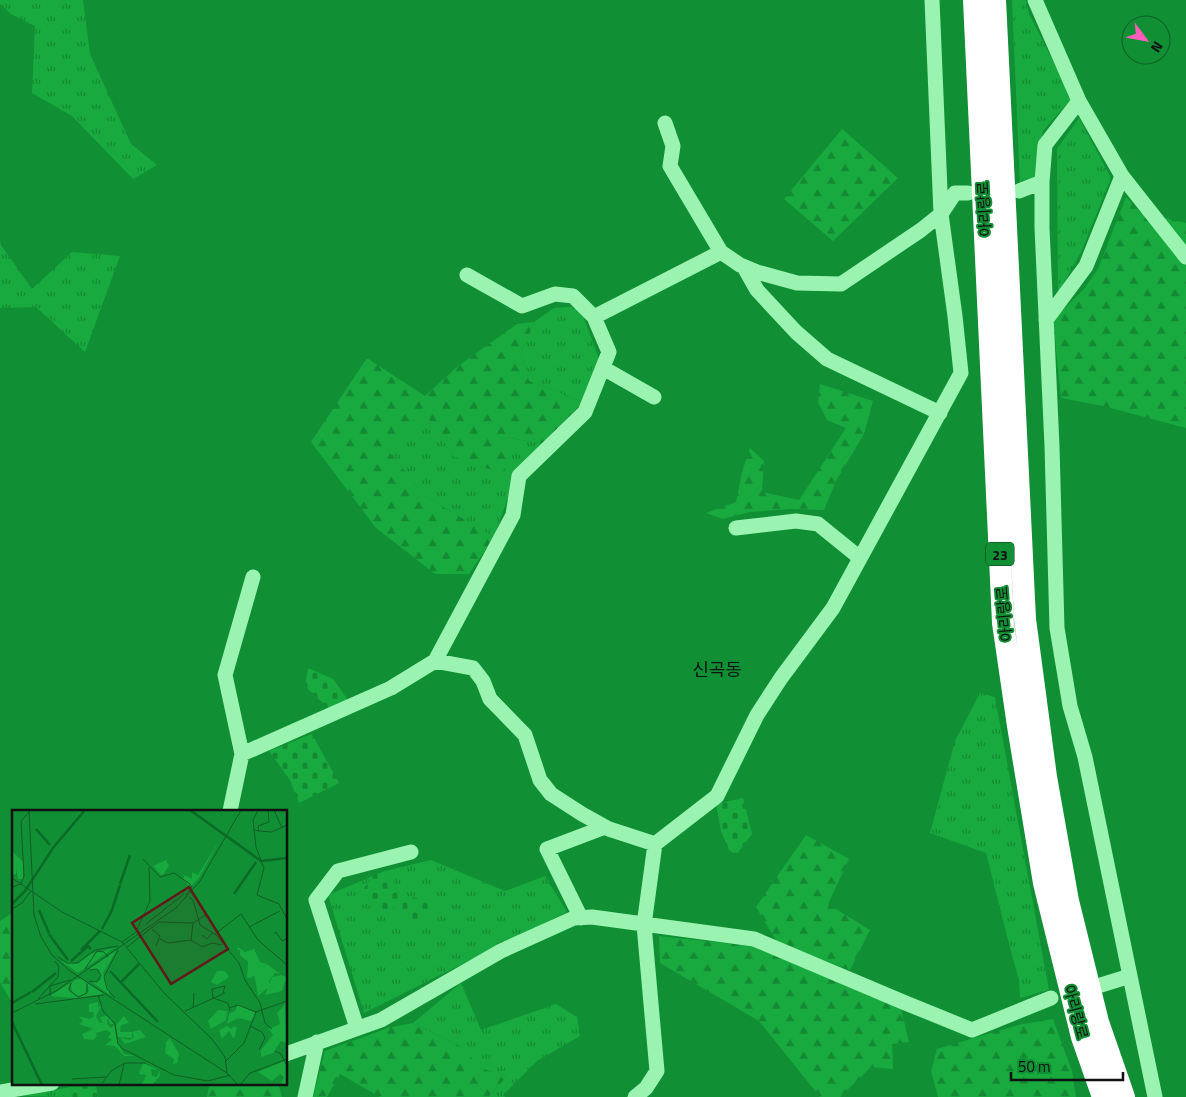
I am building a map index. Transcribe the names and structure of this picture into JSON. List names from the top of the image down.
{
  "streets": {
    "highway": ["아리랑로", "23"]
  },
  "districts": ["신곡동"],
  "scale_bar": "50 m",
  "north": "bottom right"
}
